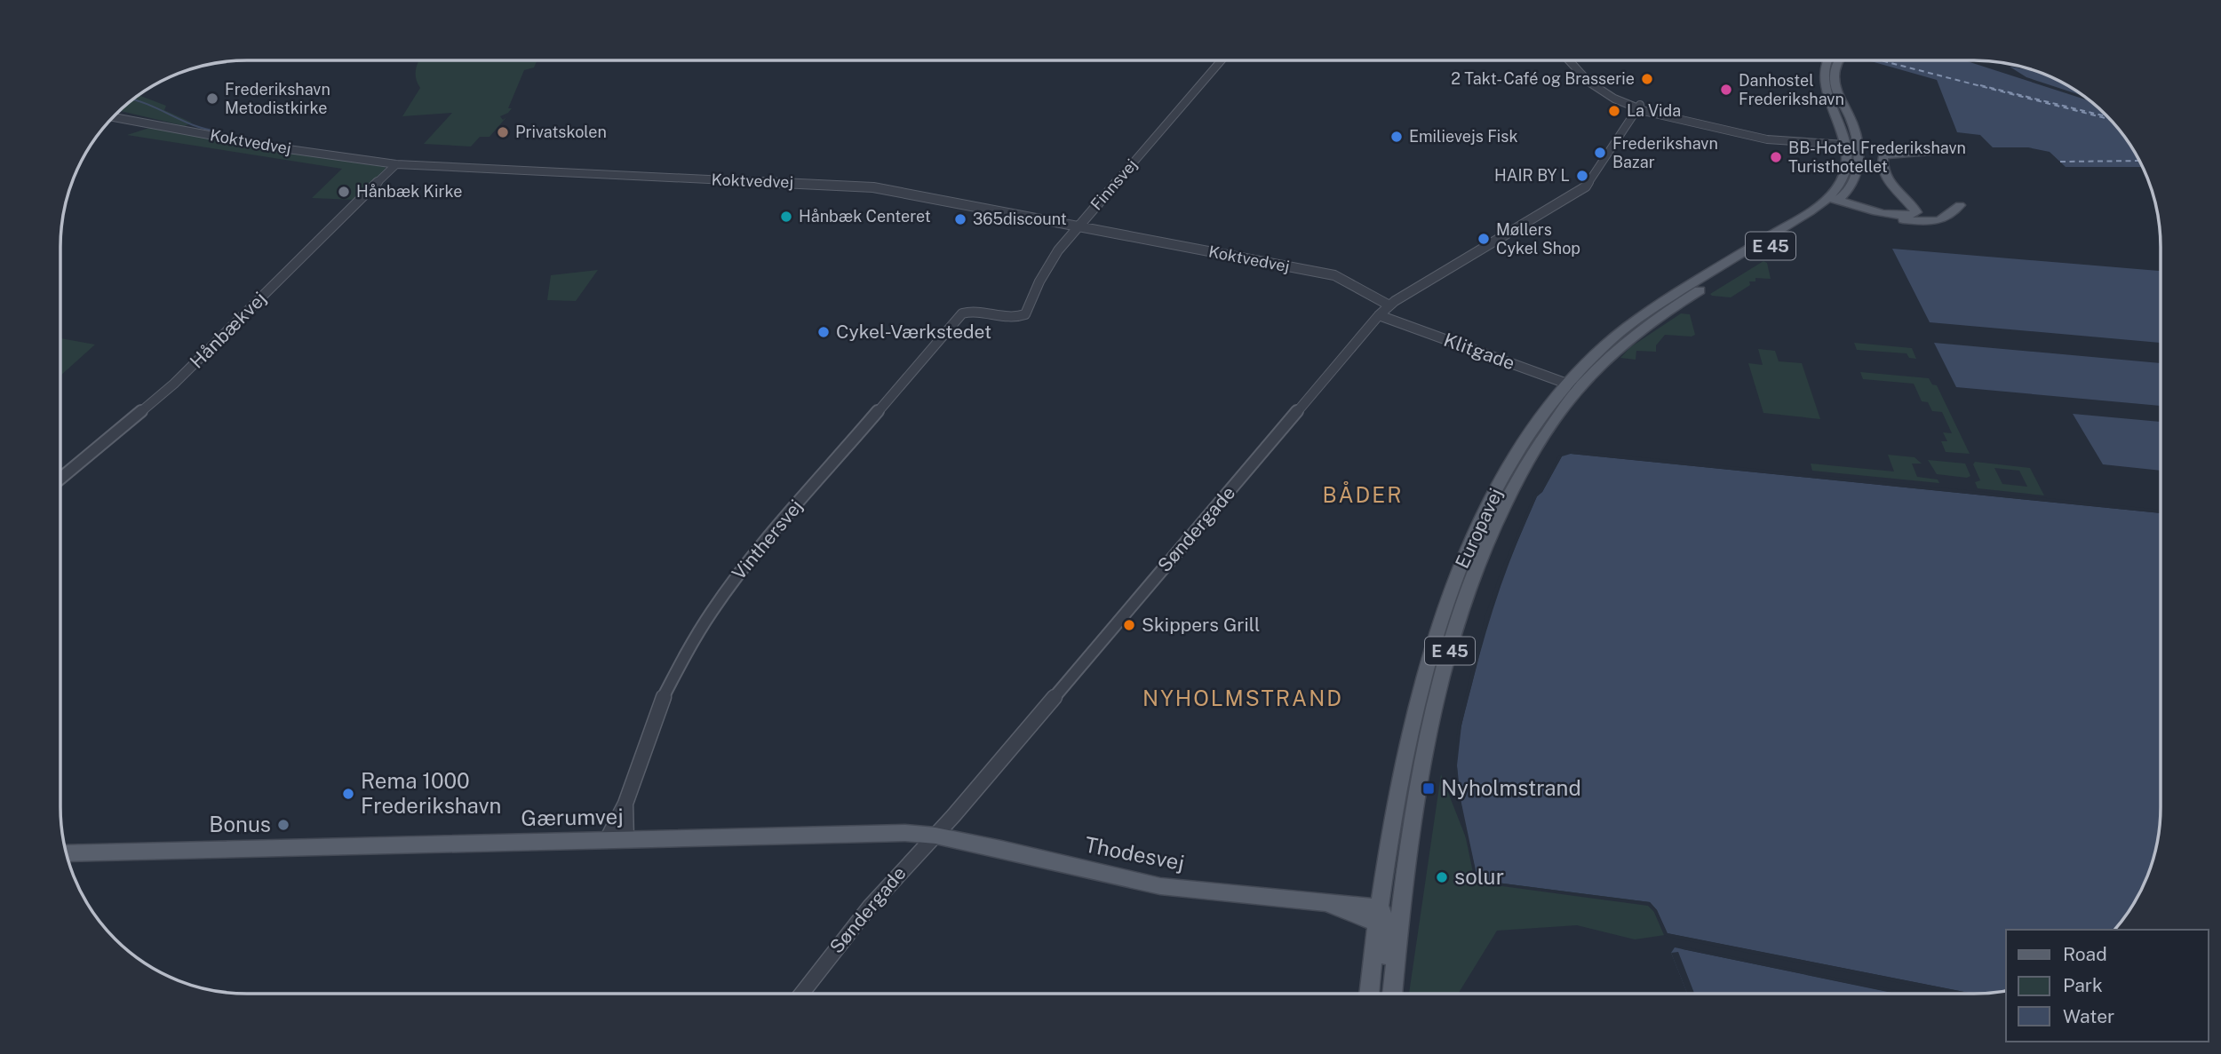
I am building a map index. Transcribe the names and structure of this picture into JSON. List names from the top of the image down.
{
  "streets": {
    "main road": [
      "E 45",
      "Europavej",
      "Gærumvej",
      "Thodesvej"
    ],
    "street": [
      "Koktvedvej",
      "Finnsvej",
      "Hånbækvej",
      "Klitgade",
      "Søndergade",
      "Vinthersvej"
    ]
  },
  "crossings": [
    ["Koktvedvej", "Finnsvej"],
    ["Koktvedvej", "Hånbækvej"],
    ["Koktvedvej", "Søndergade"],
    ["Finnsvej", "Vinthersvej"],
    ["Klitgade", "Europavej"],
    ["Klitgade", "Søndergade"],
    ["Europavej", "Thodesvej"],
    ["Søndergade", "Gærumvej"],
    ["Søndergade", "Thodesvej"],
    ["Vinthersvej", "Gærumvej"],
    ["Gærumvej", "Thodesvej"]
  ],
  "districts": ["BÅDER", "NYHOLMSTRAND"],
  "places": {
    "other": [
      "2 Takt- Café og Brasserie",
      "Danhostel Frederikshavn",
      "Frederikshavn Metodistkirke",
      "La Vida",
      "Privatskolen",
      "Emilievejs Fisk",
      "Frederikshavn Bazar",
      "BB-Hotel Frederikshavn Turisthotellet",
      "HAIR BY L",
      "Hånbæk Kirke",
      "Hånbæk Centeret",
      "365discount",
      "Møllers Cykel Shop",
      "Cykel-Værkstedet",
      "Skippers Grill",
      "Rema 1000 Frederikshavn",
      "Bonus",
      "solur"
    ],
    "transit": ["Nyholmstrand"]
  },
  "legend": ["Road", "Park", "Water"]
}
